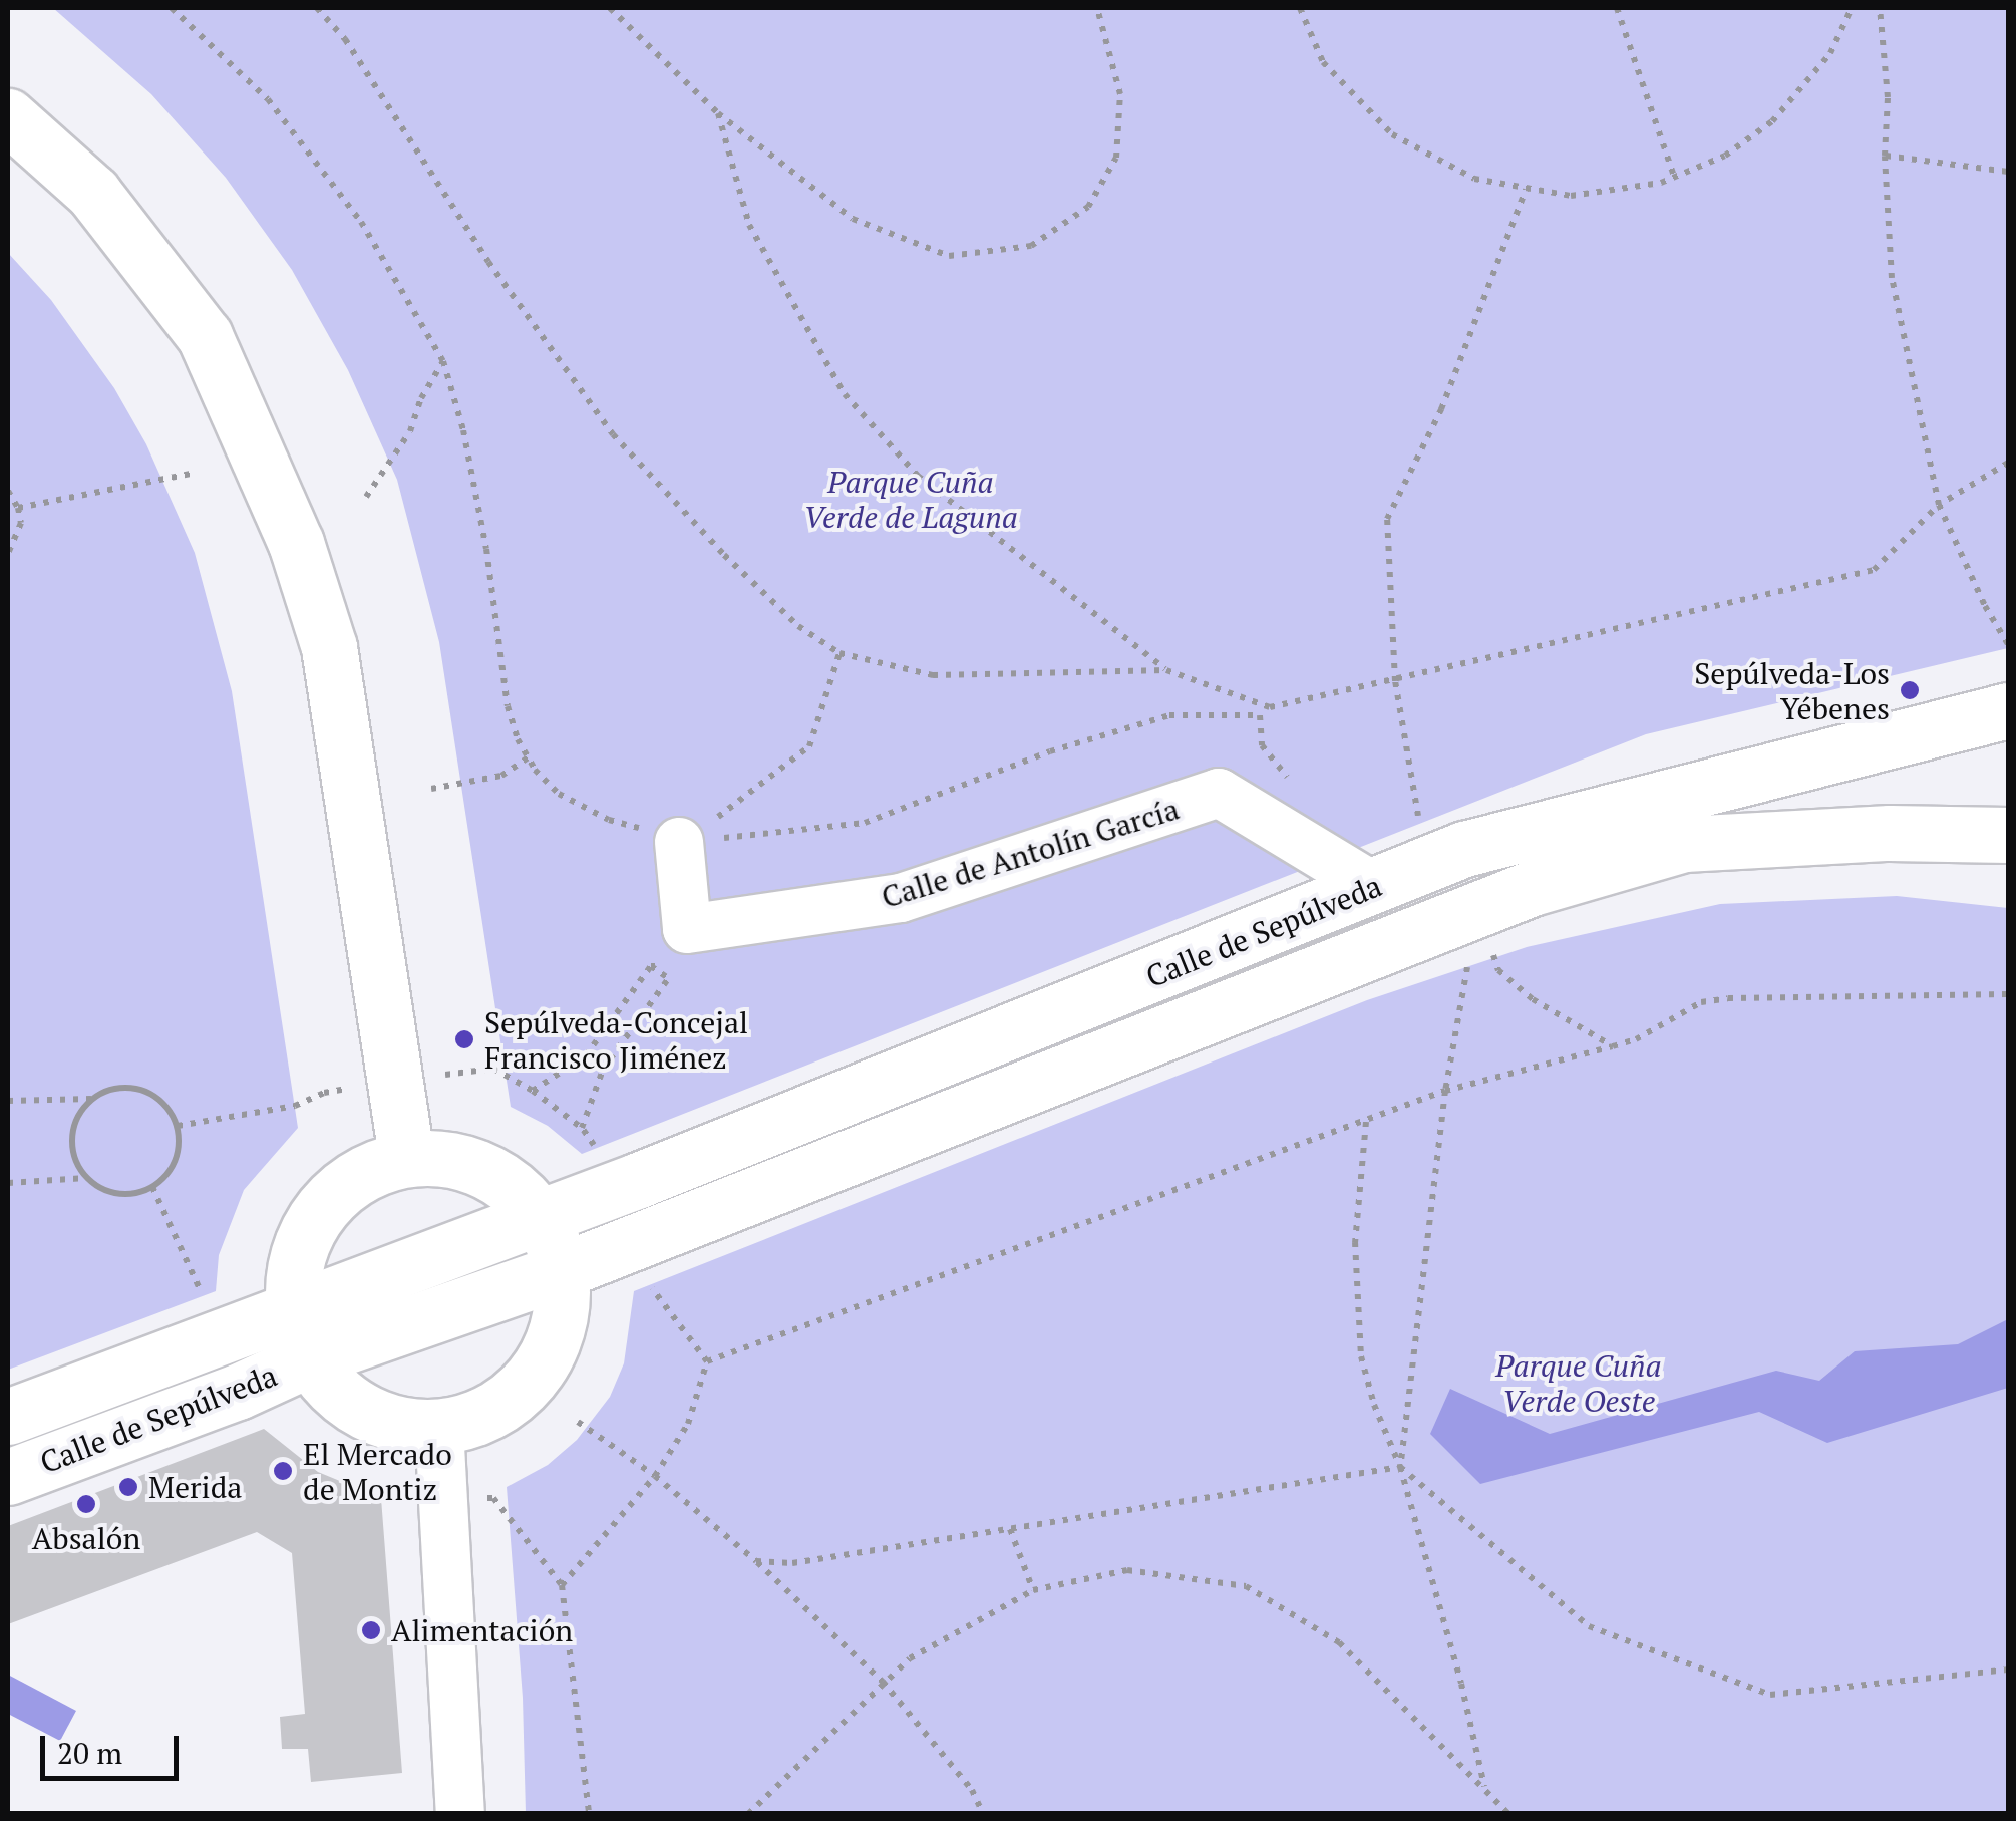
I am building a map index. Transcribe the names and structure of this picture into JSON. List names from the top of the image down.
{
  "streets": {
    "street": ["Calle de Antolín García", "Calle de Sepúlveda"]
  },
  "crossings": [
    ["Calle de Antolín García", "Calle de Sepúlveda"]
  ],
  "parks": ["Parque Cuña Verde de Laguna", "Parque Cuña Verde Oeste"],
  "places": [
    "Sepúlveda-Los Yébenes",
    "Sepúlveda-Concejal Francisco Jiménez",
    "El Mercado de Montiz",
    "Merida",
    "Absalón",
    "Alimentación"
  ],
  "scale_bar": "20 m"
}
